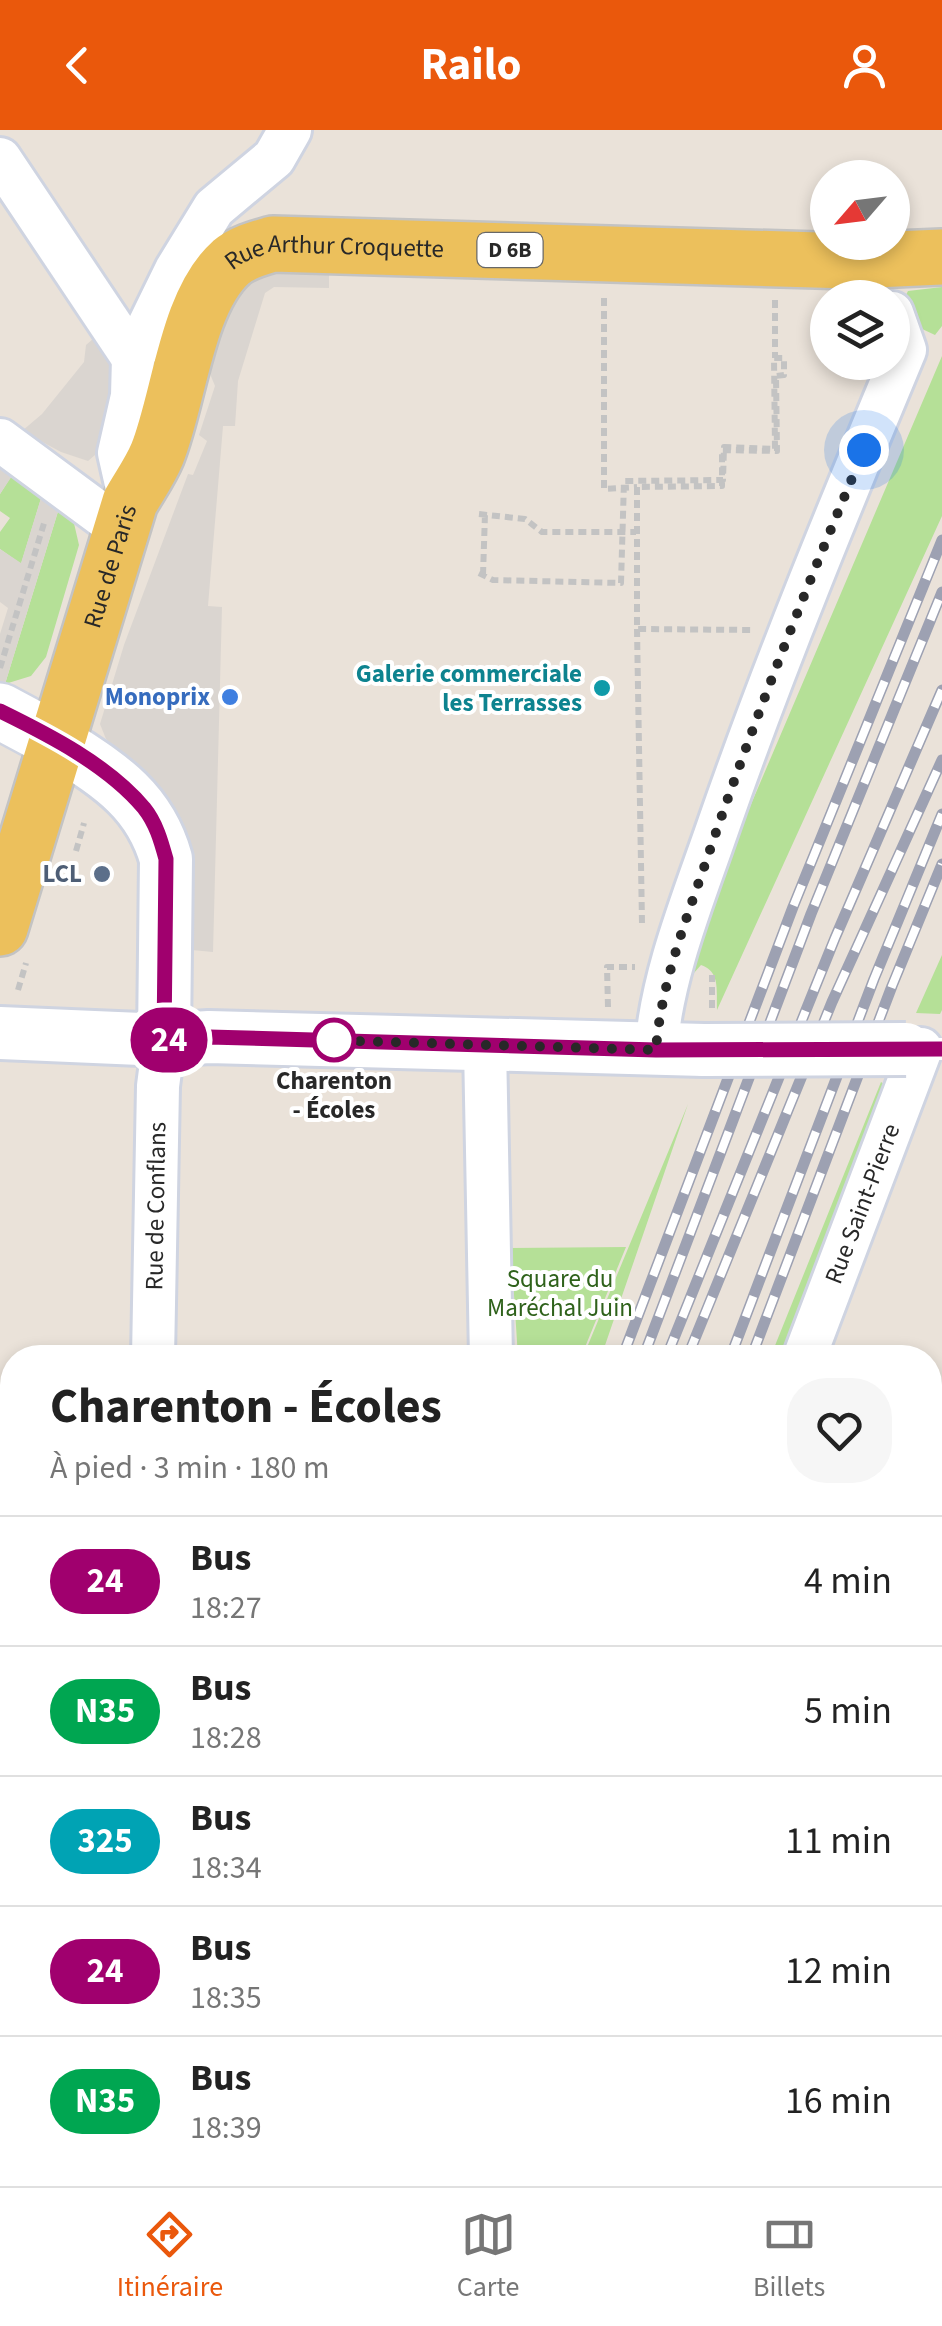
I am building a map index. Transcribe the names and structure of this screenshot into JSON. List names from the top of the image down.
{
  "streets": {
    "main road": ["D 6B", "Rue Arthur Croquette", "Rue de Paris"],
    "street": ["Rue Saint-Pierre", "Rue de Conflans"]
  },
  "crossings": [
    ["Rue Arthur Croquette", "Rue de Paris"],
    ["Rue de Paris", "Rue de Conflans"]
  ],
  "parks": ["Square du Maréchal Juin"],
  "places": [
    "Galerie commerciale les Terrasses",
    "Monoprix",
    "LCL",
    "Charenton - Écoles"
  ],
  "lines": ["bus line 24"],
  "north": "bottom left",
  "page": {
    "header": "Railo",
    "on_map": "24",
    "heading": ["Charenton - Écoles", "À pied · 3 min · 180 m"],
    "list": [
      {
        "mark": "24",
        "name": "Bus",
        "note": "18:27",
        "value": "4 min"
      },
      {
        "mark": "N35",
        "name": "Bus",
        "note": "18:28",
        "value": "5 min"
      },
      {
        "mark": "325",
        "name": "Bus",
        "note": "18:34",
        "value": "11 min"
      },
      {
        "mark": "24",
        "name": "Bus",
        "note": "18:35",
        "value": "12 min"
      },
      {
        "mark": "N35",
        "name": "Bus",
        "note": "18:39",
        "value": "16 min"
      }
    ],
    "tabs": ["Itinéraire", "Carte", "Billets"]
  }
}
